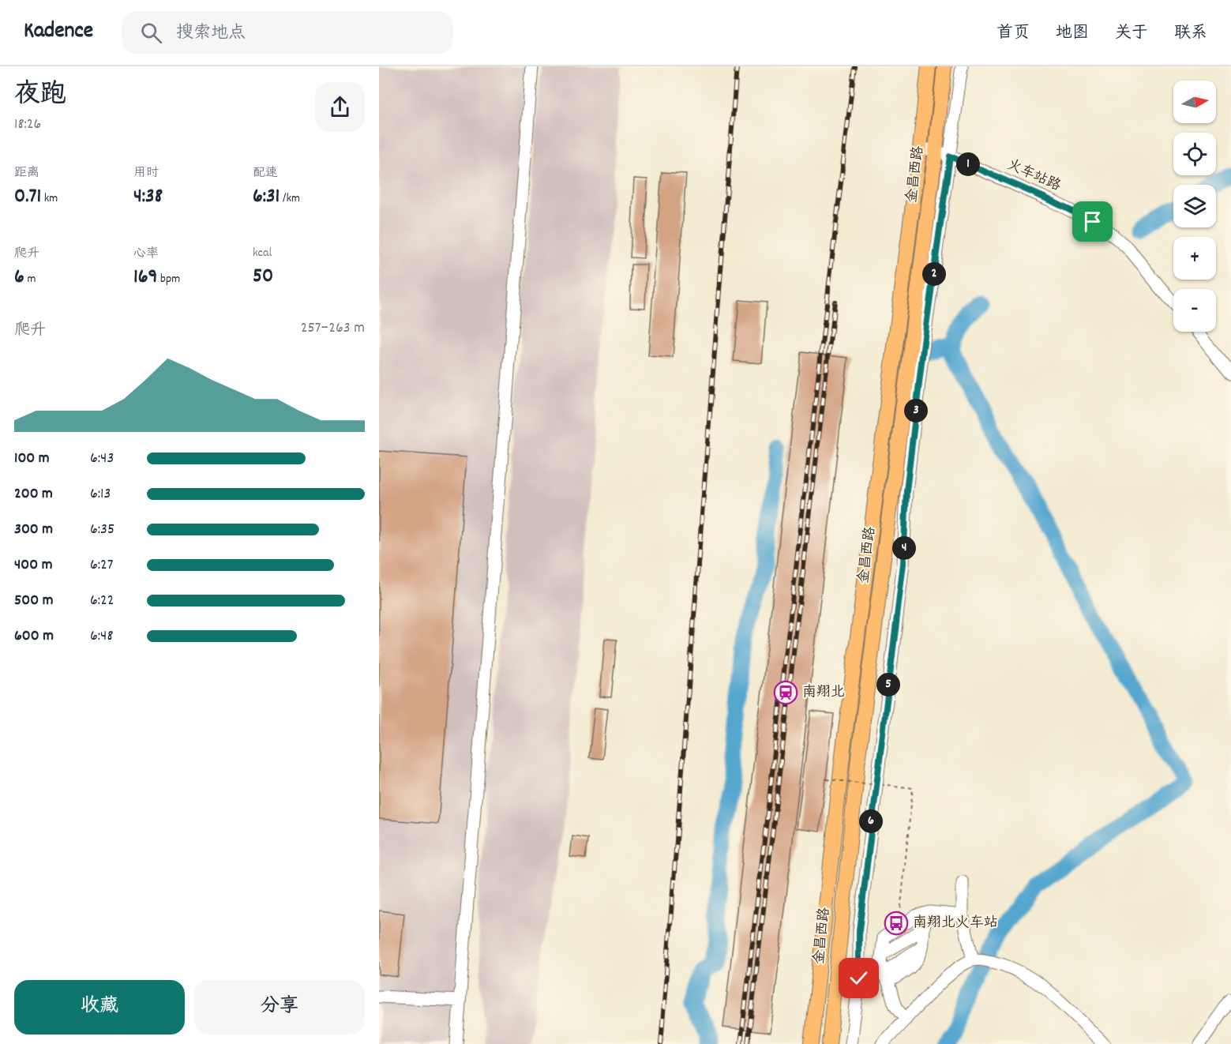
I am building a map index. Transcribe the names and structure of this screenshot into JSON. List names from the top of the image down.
{
  "streets": {
    "main road": ["金昌西路"],
    "street": ["火车站路"]
  },
  "crossings": [
    ["金昌西路", "火车站路"]
  ],
  "places": {
    "station": ["南翔北"],
    "bus stop": ["南翔北火车站"]
  },
  "north": "right",
  "page": {
    "header": "Kadence",
    "search": "搜索地点",
    "nav": [
      "首页",
      "地图",
      "关于",
      "联系"
    ],
    "heading": ["夜跑", "18:26"],
    "map_buttons": ["+", "−"],
    "stats": [
      ["距离", "0.71 km"],
      ["用时", "4:38"],
      ["配速", "6:31 /km"],
      ["爬升", "6 m"],
      ["心率", "169 bpm"],
      ["kcal", "50"]
    ],
    "pins": [
      "1",
      "2",
      "3",
      "4",
      "5",
      "6"
    ],
    "chart": ["爬升", "257–263 m"],
    "list": [
      {
        "name": "100 m",
        "note": "6:43"
      },
      {
        "name": "200 m",
        "note": "6:13"
      },
      {
        "name": "300 m",
        "note": "6:35"
      },
      {
        "name": "400 m",
        "note": "6:27"
      },
      {
        "name": "500 m",
        "note": "6:22"
      },
      {
        "name": "600 m",
        "note": "6:48"
      }
    ],
    "buttons": ["收藏", "分享"]
  }
}
